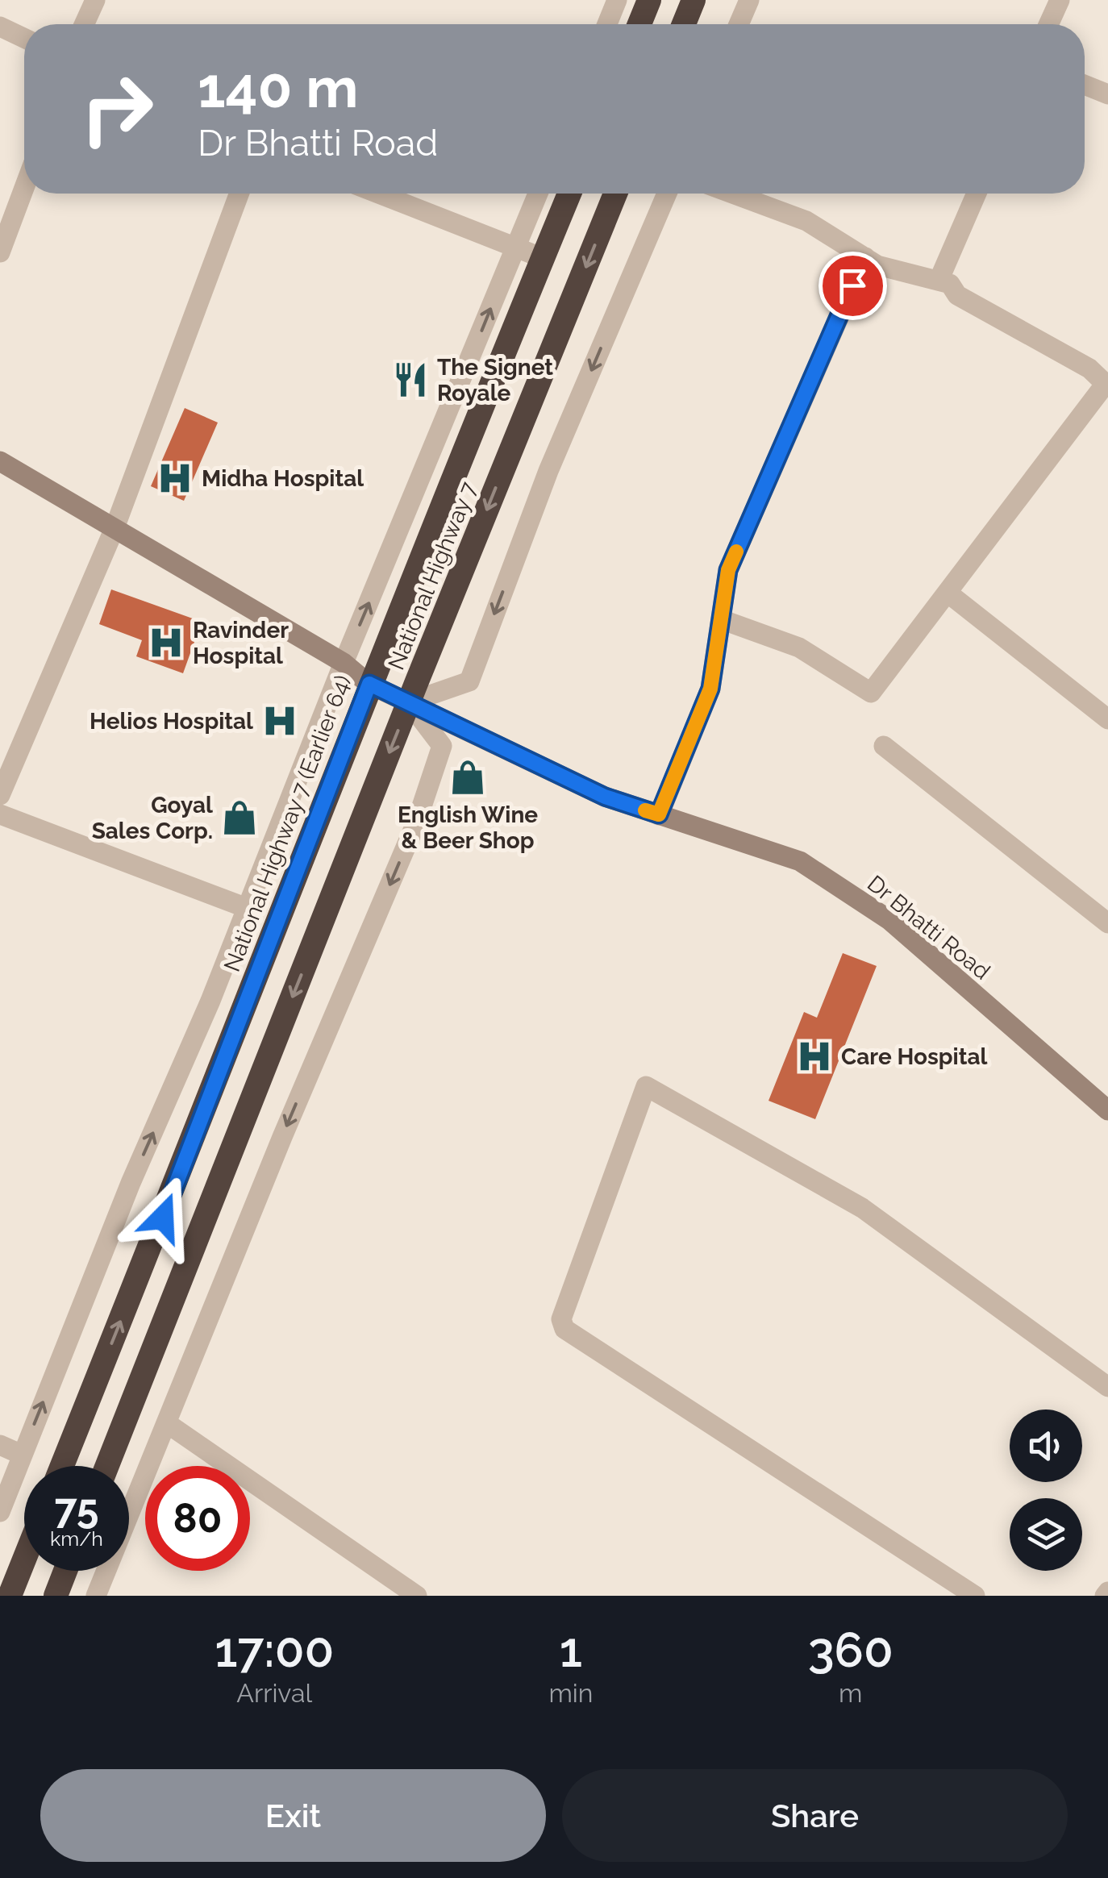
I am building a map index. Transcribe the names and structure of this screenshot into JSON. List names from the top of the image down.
{
  "streets": {
    "highway": ["National Highway 7", "National Highway 7 (Earlier 64)"],
    "main road": ["Dr Bhatti Road"]
  },
  "crossings": [
    ["National Highway 7", "Dr Bhatti Road"],
    ["National Highway 7 (Earlier 64)", "Dr Bhatti Road"]
  ],
  "one_way": ["National Highway 7", "National Highway 7 (Earlier 64)"],
  "places": {
    "restaurant": ["The Signet Royale"],
    "hospital": [
      "Midha Hospital",
      "Ravinder Hospital",
      "Helios Hospital",
      "Care Hospital"
    ],
    "shop": ["English Wine & Beer Shop", "Goyal Sales Corp."]
  },
  "page": {
    "turn": ["140 m", "Dr Bhatti Road"],
    "speed": "75 km/h",
    "limit": "80",
    "eta": [
      "17:00",
      "Arrival",
      "1",
      "min",
      "360",
      "m"
    ],
    "buttons": ["Exit", "Share"]
  }
}
